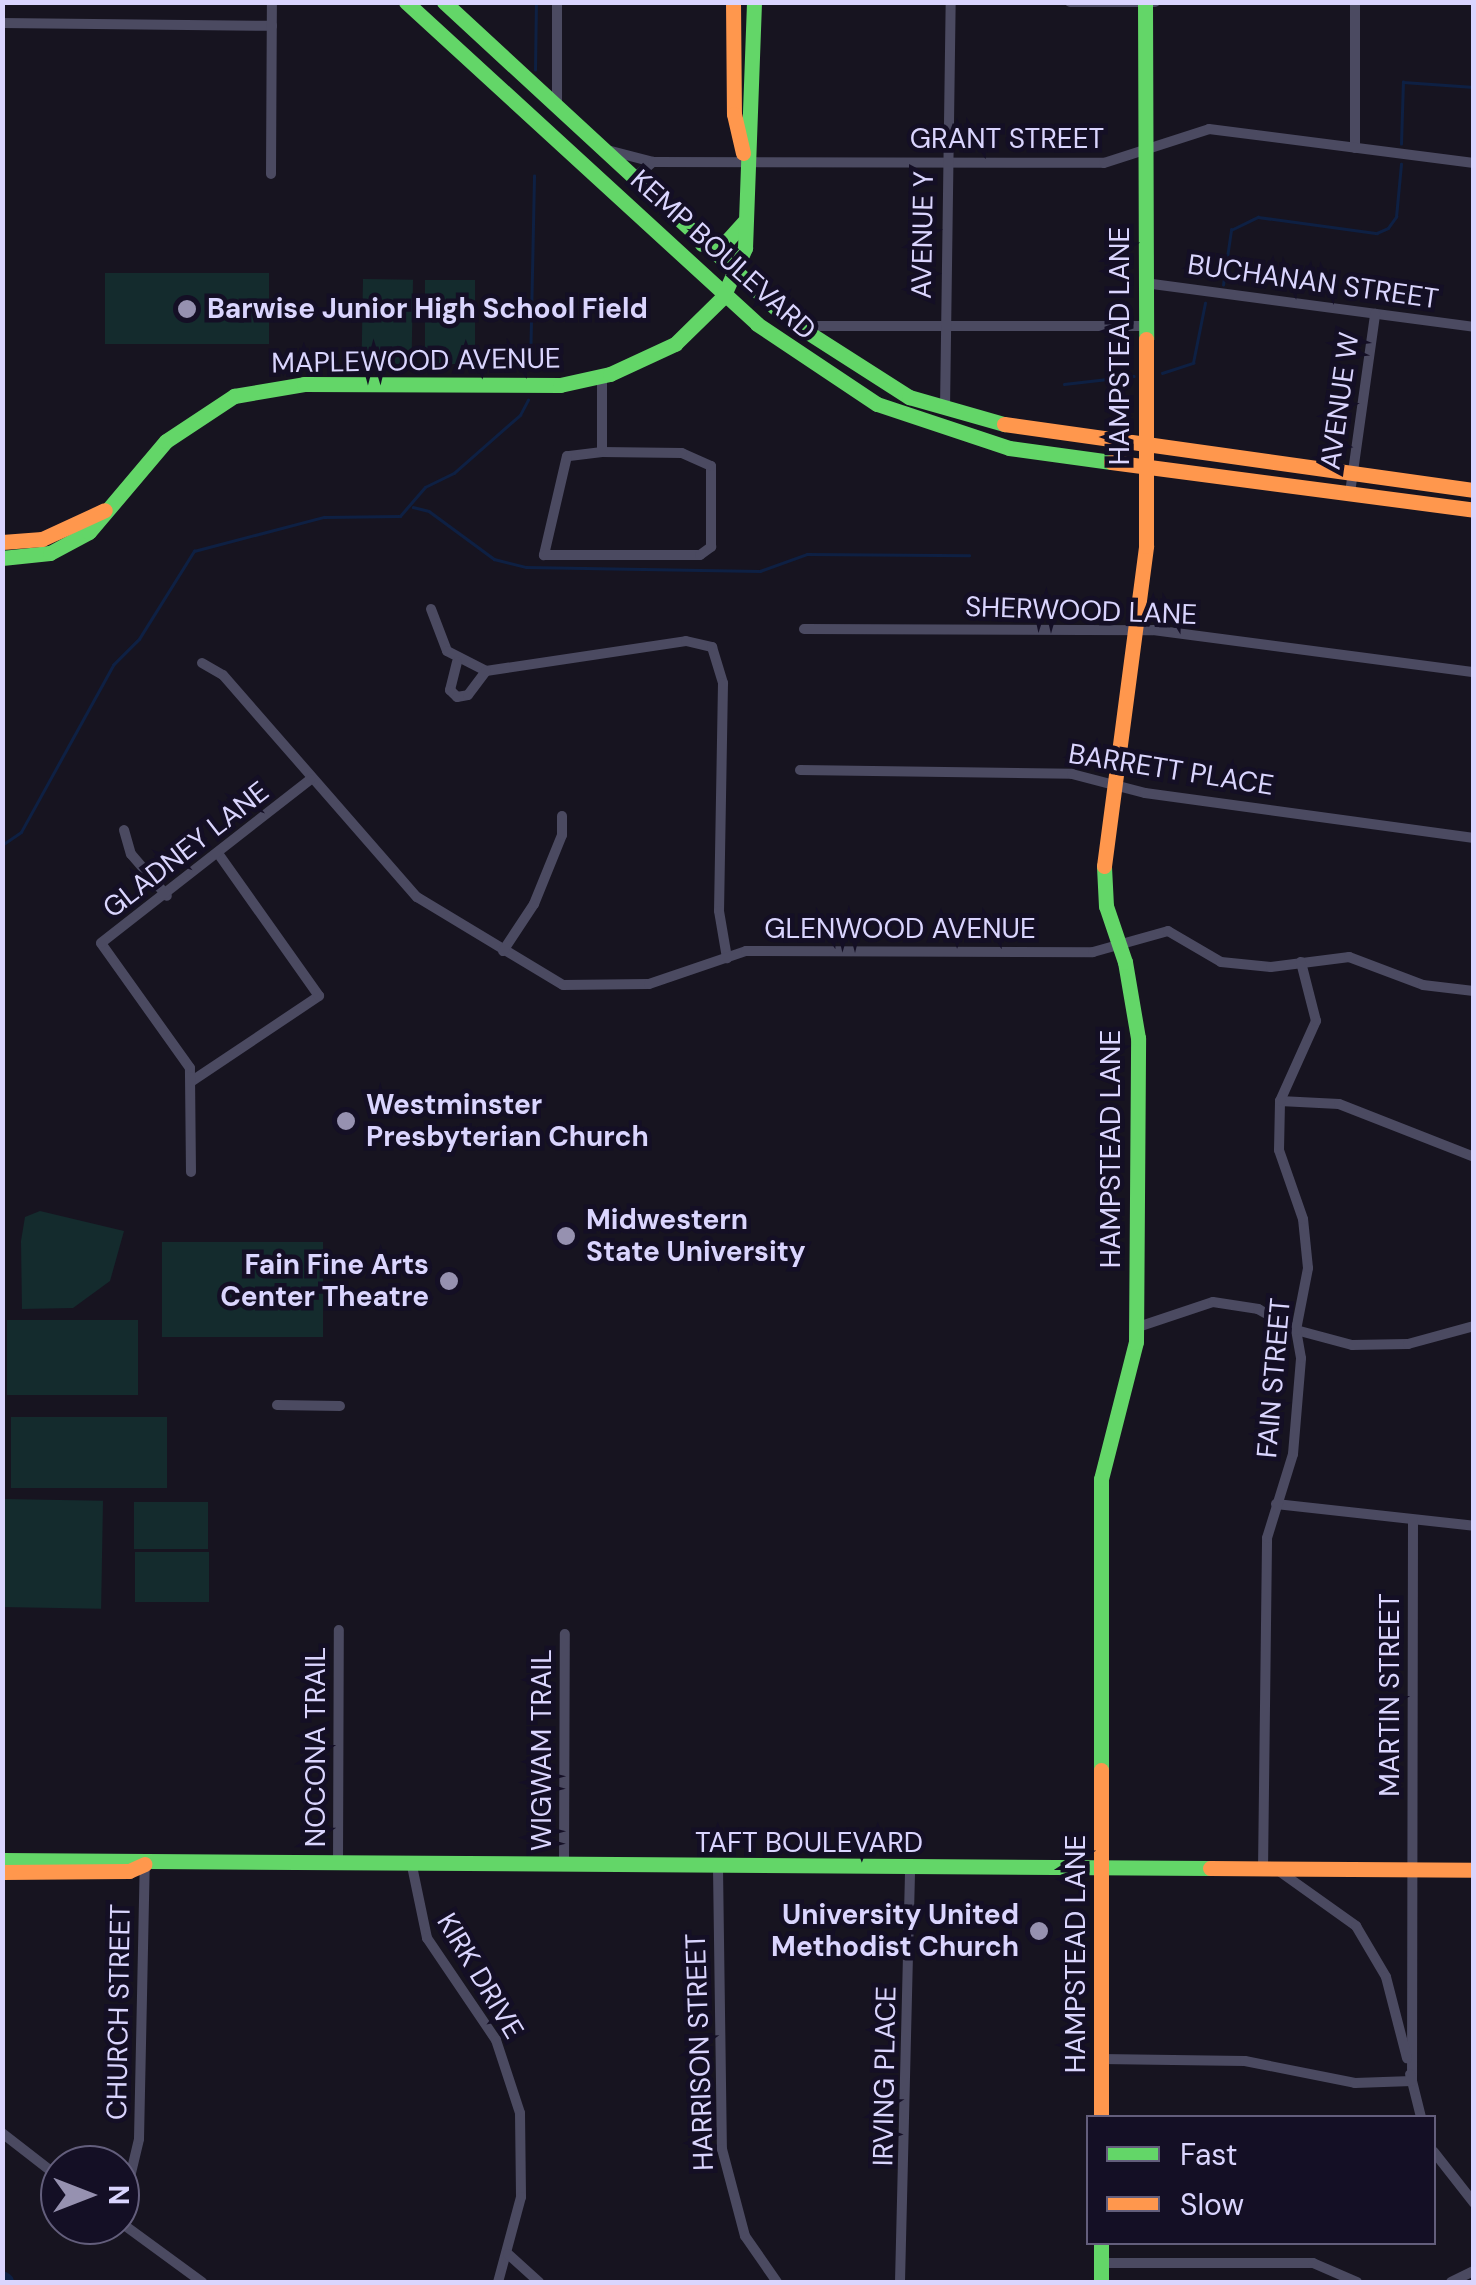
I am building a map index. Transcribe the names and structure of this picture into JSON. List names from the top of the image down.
{
  "streets": {
    "street": [
      "GRANT STREET",
      "AVENUE Y",
      "KEMP BOULEVARD",
      "BUCHANAN STREET",
      "HAMPSTEAD LANE",
      "MAPLEWOOD AVENUE",
      "AVENUE W",
      "SHERWOOD LANE",
      "BARRETT PLACE",
      "GLADNEY LANE",
      "GLENWOOD AVENUE",
      "FAIN STREET",
      "MARTIN STREET",
      "NOCONA TRAIL",
      "WIGWAM TRAIL",
      "TAFT BOULEVARD",
      "KIRK DRIVE",
      "CHURCH STREET",
      "HARRISON STREET",
      "IRVING PLACE"
    ]
  },
  "crossings": [
    ["GRANT STREET", "AVENUE Y"],
    ["GRANT STREET", "KEMP BOULEVARD"],
    ["GRANT STREET", "HAMPSTEAD LANE"],
    ["GRANT STREET", "MAPLEWOOD AVENUE"],
    ["AVENUE Y", "KEMP BOULEVARD"],
    ["KEMP BOULEVARD", "HAMPSTEAD LANE"],
    ["KEMP BOULEVARD", "MAPLEWOOD AVENUE"],
    ["KEMP BOULEVARD", "AVENUE W"],
    ["BUCHANAN STREET", "HAMPSTEAD LANE"],
    ["BUCHANAN STREET", "AVENUE W"],
    ["HAMPSTEAD LANE", "SHERWOOD LANE"],
    ["HAMPSTEAD LANE", "BARRETT PLACE"],
    ["HAMPSTEAD LANE", "GLENWOOD AVENUE"],
    ["HAMPSTEAD LANE", "TAFT BOULEVARD"],
    ["GLADNEY LANE", "GLENWOOD AVENUE"],
    ["GLENWOOD AVENUE", "FAIN STREET"],
    ["FAIN STREET", "TAFT BOULEVARD"],
    ["MARTIN STREET", "TAFT BOULEVARD"],
    ["NOCONA TRAIL", "TAFT BOULEVARD"],
    ["WIGWAM TRAIL", "TAFT BOULEVARD"],
    ["TAFT BOULEVARD", "KIRK DRIVE"],
    ["TAFT BOULEVARD", "CHURCH STREET"],
    ["TAFT BOULEVARD", "HARRISON STREET"],
    ["TAFT BOULEVARD", "IRVING PLACE"]
  ],
  "places": [
    "Barwise Junior High School Field",
    "Westminster Presbyterian Church",
    "Midwestern State University",
    "Fain Fine Arts Center Theatre",
    "University United Methodist Church"
  ],
  "legend": ["Fast", "Slow"],
  "north": "right"
}
